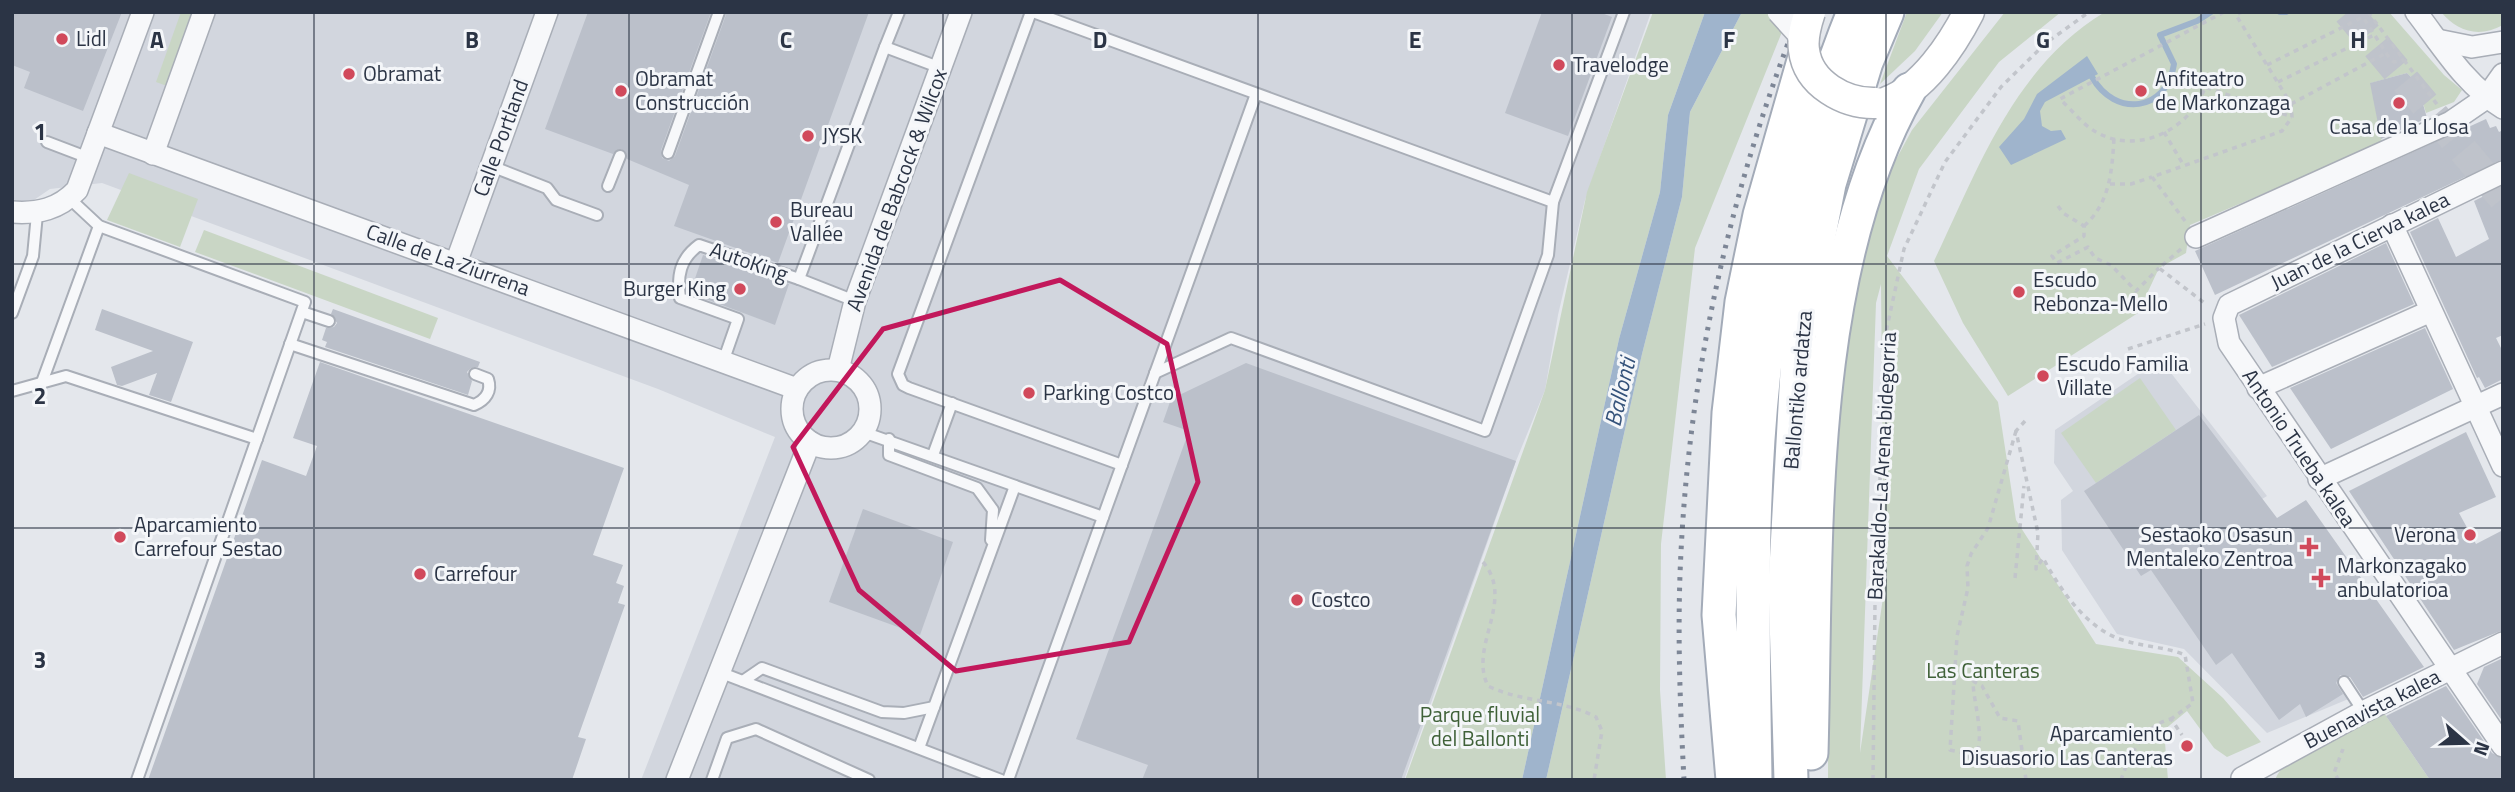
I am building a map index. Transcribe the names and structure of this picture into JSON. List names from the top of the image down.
{
  "streets": {
    "main road": ["Ballontiko ardatza"],
    "street": [
      "Calle Portland",
      "Avenida de Babcock & Wilcox",
      "Juan de la Cierva kalea",
      "Calle de La Ziurrena",
      "Antonio Trueba kalea",
      "Buenavista kalea"
    ],
    "lane": ["AutoKing"],
    "path": ["Barakaldo-La Arena bidegorria"]
  },
  "crossings": [
    ["Calle Portland", "Calle de La Ziurrena"],
    ["Avenida de Babcock & Wilcox", "Calle de La Ziurrena"],
    ["Juan de la Cierva kalea", "Antonio Trueba kalea"],
    ["Calle de La Ziurrena", "AutoKing"],
    ["Antonio Trueba kalea", "Buenavista kalea"]
  ],
  "water": ["Ballonti"],
  "parks": ["Las Canteras", "Parque fluvial del Ballonti"],
  "places": {
    "other": [
      "Lidl",
      "Travelodge",
      "Obramat",
      "Obramat Construcción",
      "Anfiteatro de Markonzaga",
      "Casa de la Llosa",
      "JYSK",
      "Bureau Vallée",
      "Burger King",
      "Escudo Rebonza-Mello",
      "Escudo Familia Villate",
      "Parking Costco",
      "Verona",
      "Aparcamiento Carrefour Sestao",
      "Carrefour",
      "Costco",
      "Aparcamiento Disuasorio Las Canteras"
    ],
    "health": ["Sestaoko Osasun Mentaleko Zentroa", "Markonzagako anbulatorioa"]
  },
  "north": "right",
  "grid": {
    "columns": [
      "A",
      "B",
      "C",
      "D",
      "E",
      "F",
      "G",
      "H"
    ],
    "rows": ["1", "2", "3"]
  }
}
